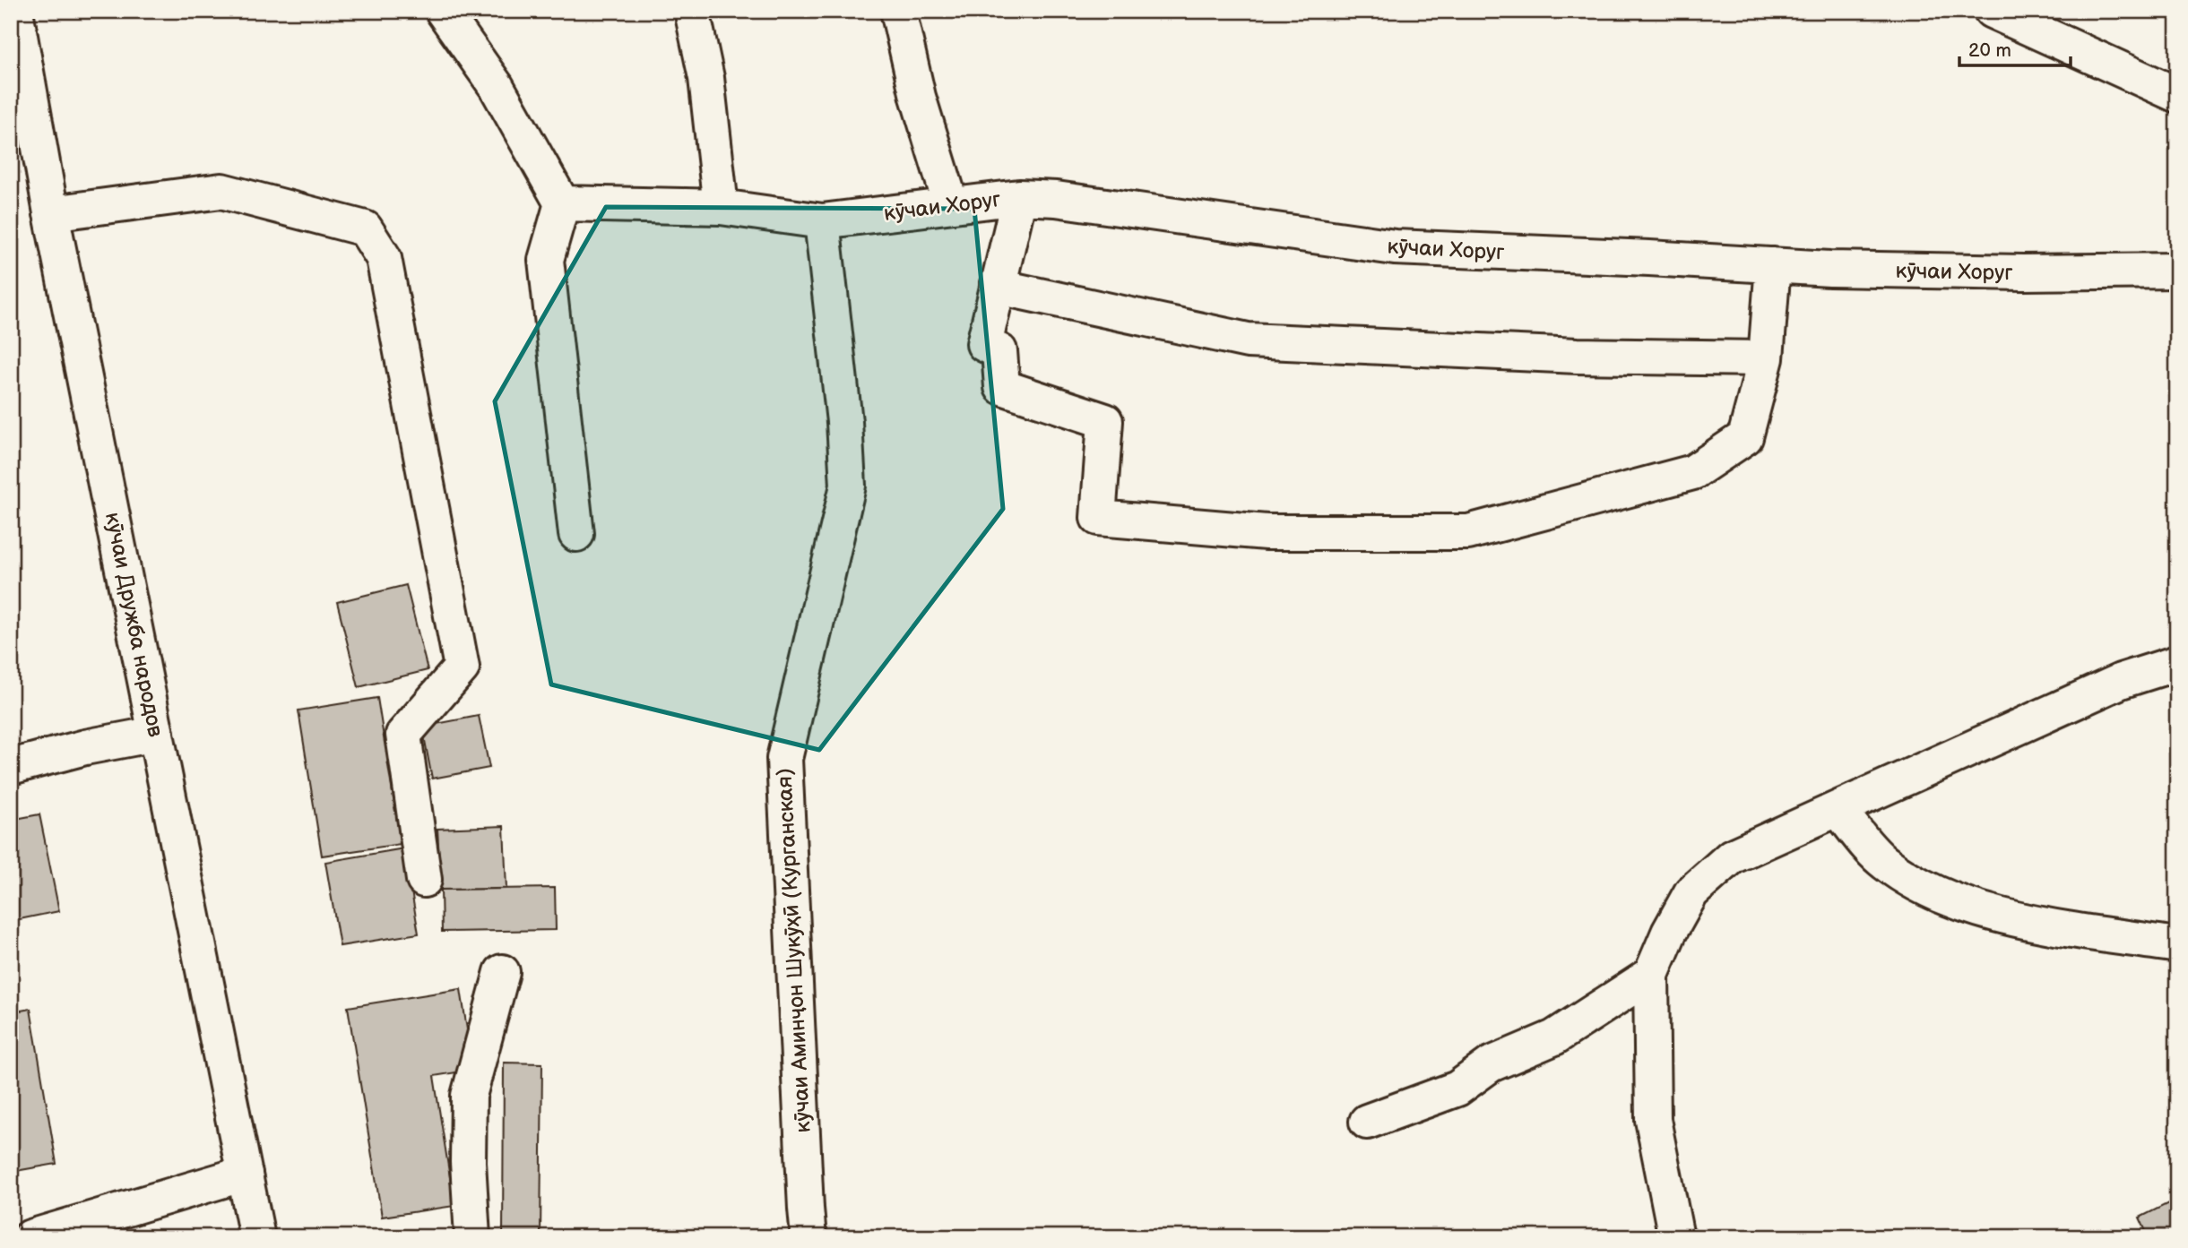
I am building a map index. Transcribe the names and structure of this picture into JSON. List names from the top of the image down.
{
  "streets": {
    "street": ["кӯчаи Хоруг", "кӯчаи Дружба народов", "кӯчаи Аминҷон Шукӯҳӣ (Курганская)"]
  },
  "crossings": [
    ["кӯчаи Хоруг", "кӯчаи Аминҷон Шукӯҳӣ (Курганская)"]
  ],
  "scale_bar": "20 m"
}
